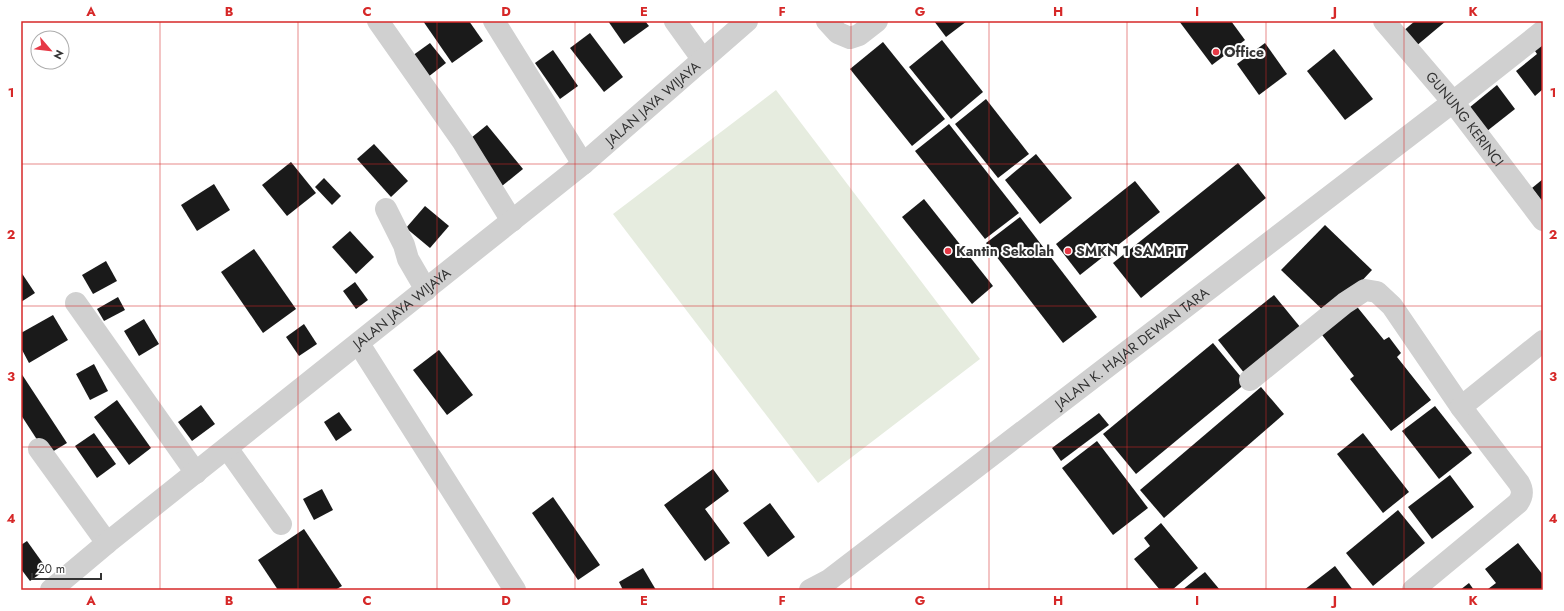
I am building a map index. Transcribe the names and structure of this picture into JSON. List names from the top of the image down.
{
  "streets": {
    "street": ["JALAN JAYA WIJAYA", "GUNUNG KERINCI", "JALAN K. HAJAR DEWAN TARA"]
  },
  "crossings": [
    ["GUNUNG KERINCI", "JALAN K. HAJAR DEWAN TARA"]
  ],
  "places": ["Office", "Kantin Sekolah", "SMKN 1 SAMPIT"],
  "scale_bar": "20 m",
  "north": "bottom right",
  "grid": {
    "columns": [
      "A",
      "B",
      "C",
      "D",
      "E",
      "F",
      "G",
      "H",
      "I",
      "J",
      "K"
    ],
    "rows": [
      "1",
      "2",
      "3",
      "4"
    ]
  }
}
